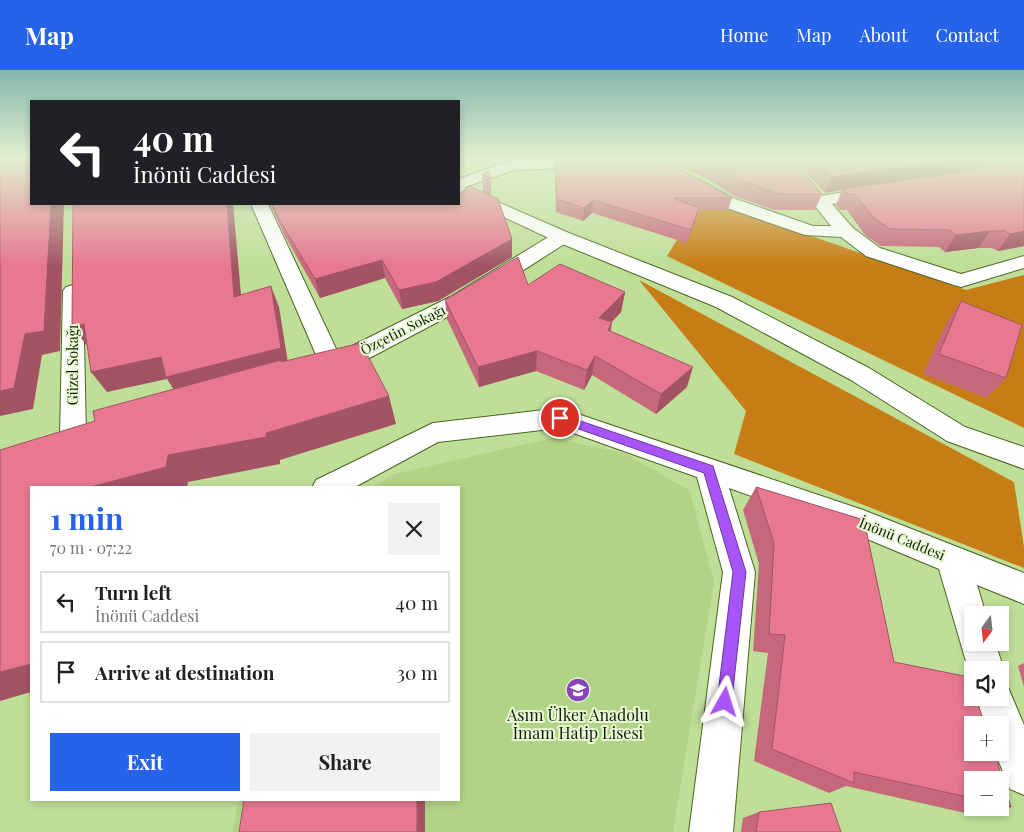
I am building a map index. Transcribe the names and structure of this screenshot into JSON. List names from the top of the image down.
{
  "streets": {
    "street": ["Özçetin Sokağı", "Güzel Sokağı", "İnönü Caddesi"]
  },
  "places": {
    "school or university": ["Asım Ülker Anadolu İmam Hatip Lisesi"]
  },
  "north": "bottom",
  "page": {
    "header": "Map",
    "nav": [
      "Home",
      "Map",
      "About",
      "Contact"
    ],
    "turn": ["40 m", "İnönü Caddesi"],
    "heading": ["1 min", "70 m · 07:22"],
    "list": [
      {
        "name": "Turn left",
        "note": "İnönü Caddesi",
        "value": "40 m"
      },
      {
        "name": "Arrive at destination",
        "value": "30 m"
      }
    ],
    "map_buttons": ["+", "−"],
    "buttons": ["Exit", "Share"]
  }
}
